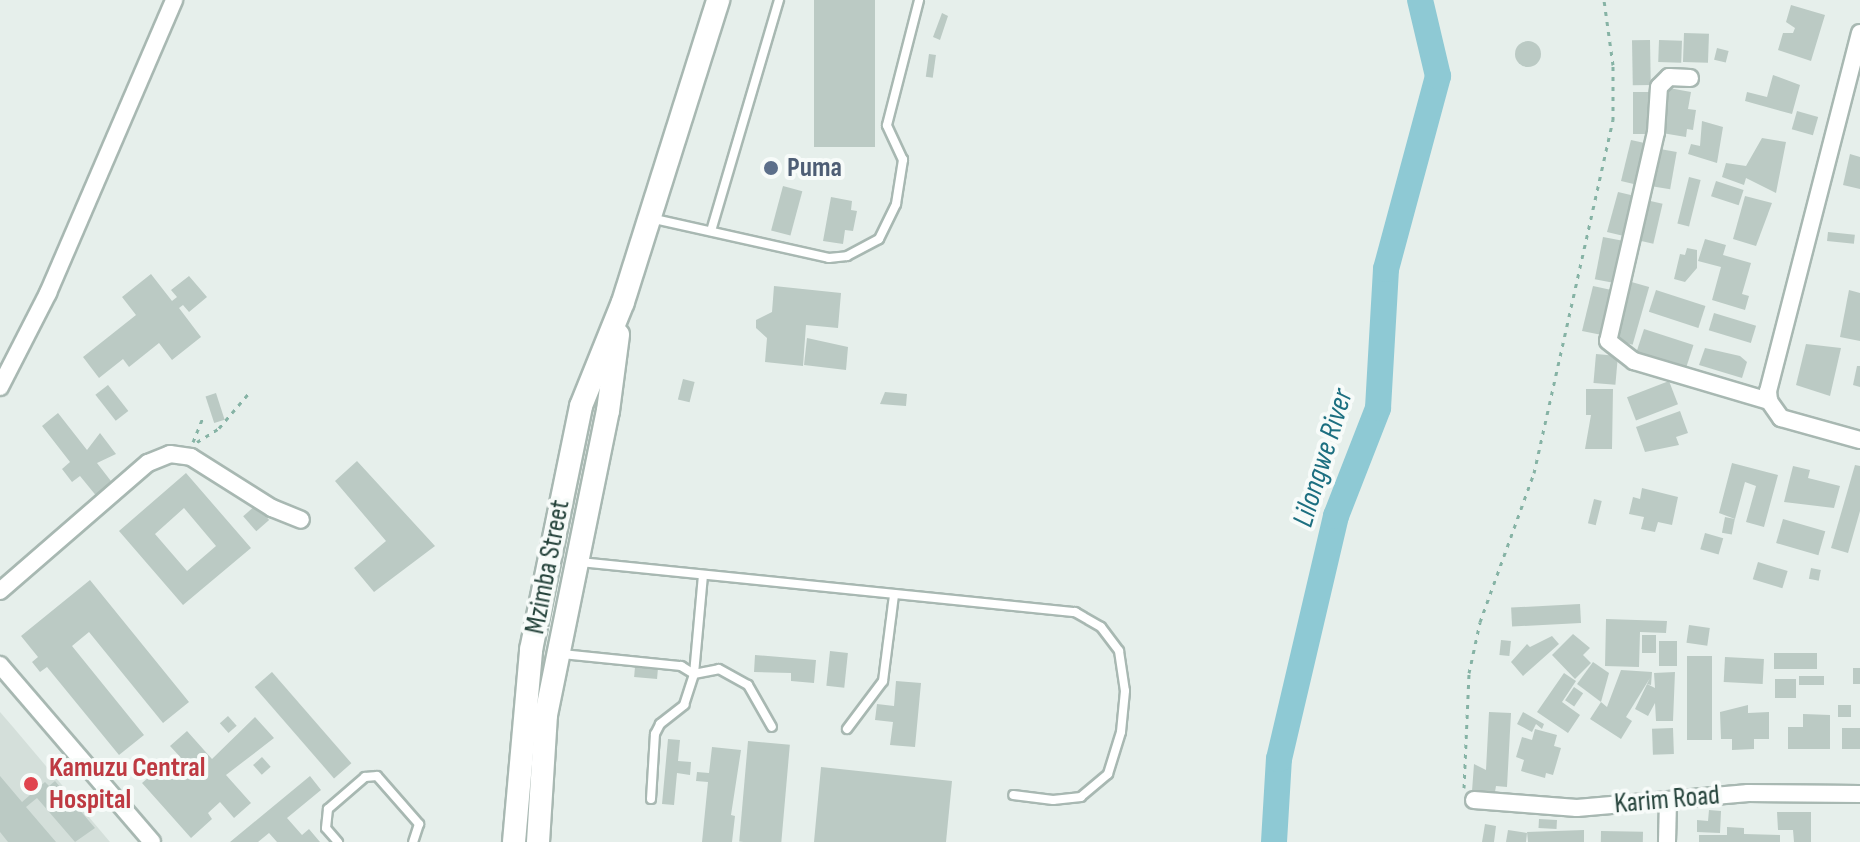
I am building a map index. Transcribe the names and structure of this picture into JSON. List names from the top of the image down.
{
  "streets": {
    "street": ["Mzimba Street", "Karim Road"]
  },
  "water": ["Lilongwe River"],
  "places": ["Puma", "Kamuzu Central Hospital"]
}
